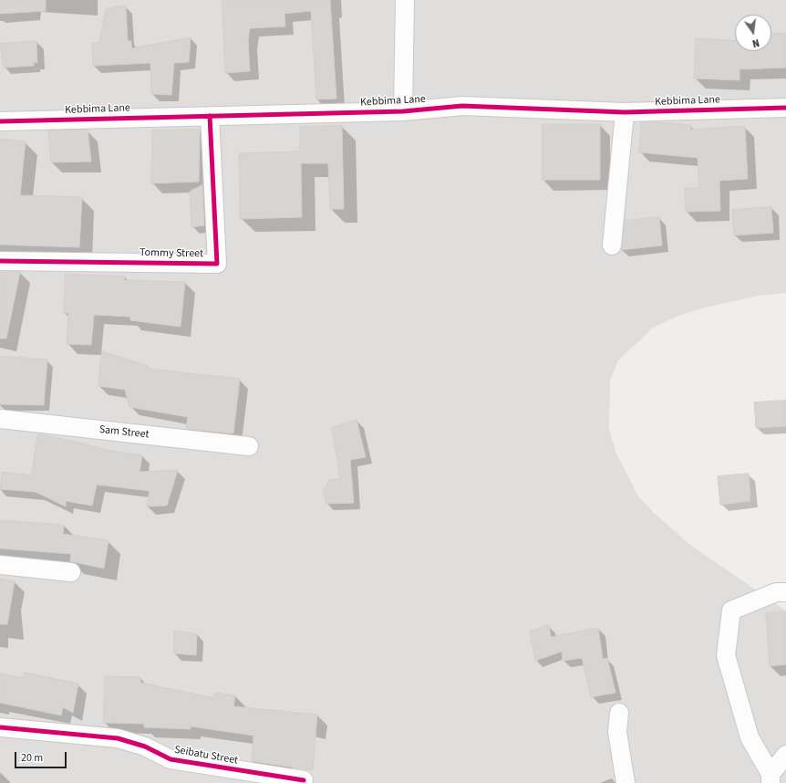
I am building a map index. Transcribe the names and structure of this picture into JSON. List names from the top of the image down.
{
  "streets": {
    "street": [
      "Kebbima Lane",
      "Tommy Street",
      "Sam Street",
      "Seibatu Street"
    ]
  },
  "crossings": [
    ["Kebbima Lane", "Tommy Street"]
  ],
  "scale_bar": "20 m",
  "north": "bottom"
}
